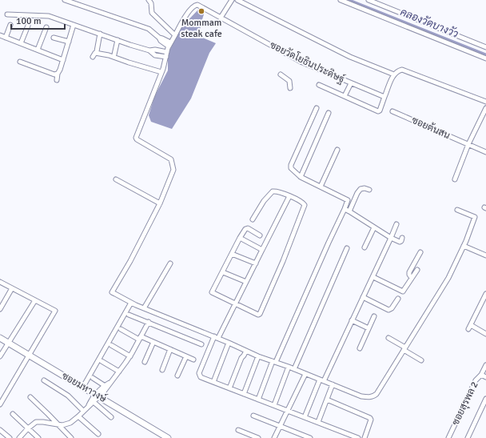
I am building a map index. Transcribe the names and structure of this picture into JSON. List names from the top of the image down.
{
  "streets": {
    "street": [
      "ซอยวัดโยธินประดิษฐ์",
      "ซอยต้นสน",
      "ซอยมหาวงษ์",
      "ซอยสุรพล 2"
    ]
  },
  "water": ["คลองวัดบางวัว"],
  "places": ["Mommam steak cafe"],
  "scale_bar": "100 m"
}
